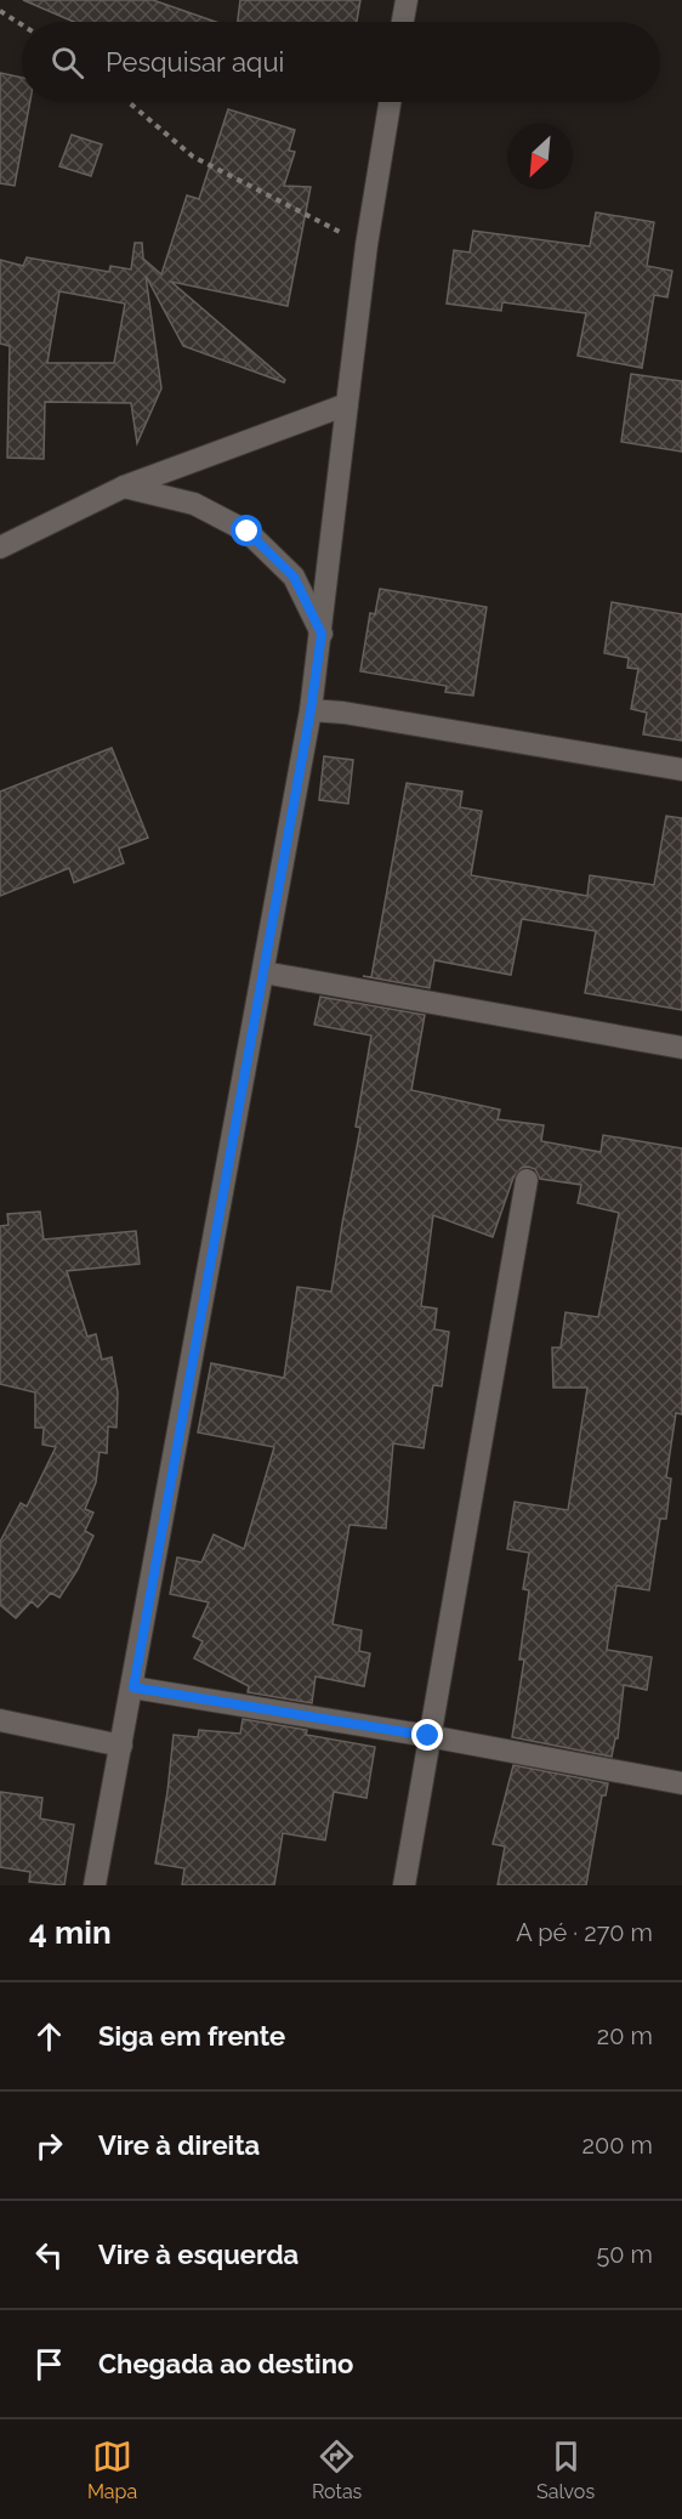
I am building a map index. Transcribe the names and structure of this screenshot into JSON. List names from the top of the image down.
{
  "north": "bottom left",
  "page": {
    "search": "Pesquisar aqui",
    "heading": ["4 min", "A pé · 270 m"],
    "list": [
      ["Siga em frente", "20 m"],
      ["Vire à direita", "200 m"],
      ["Vire à esquerda", "50 m"],
      "Chegada ao destino"
    ],
    "nav": ["Mapa", "Rotas", "Salvos"]
  }
}
